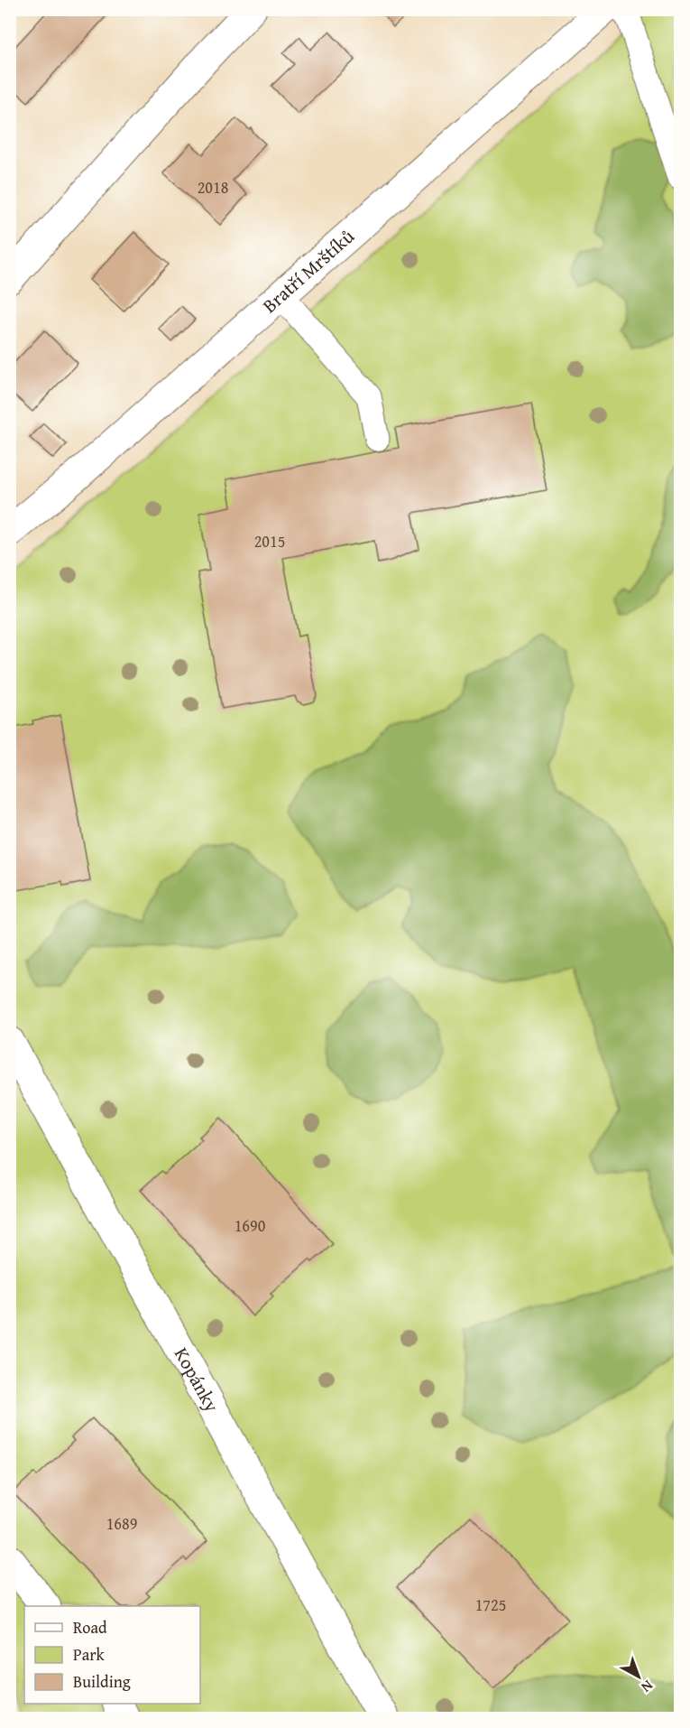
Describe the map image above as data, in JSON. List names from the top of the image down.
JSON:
{
  "streets": {
    "street": ["Bratří Mrštíků", "Kopánky"]
  },
  "house_numbers": [
    "2018",
    "2015",
    "1690",
    "1689",
    "1725"
  ],
  "legend": ["Road", "Park", "Building"],
  "north": "bottom right"
}
